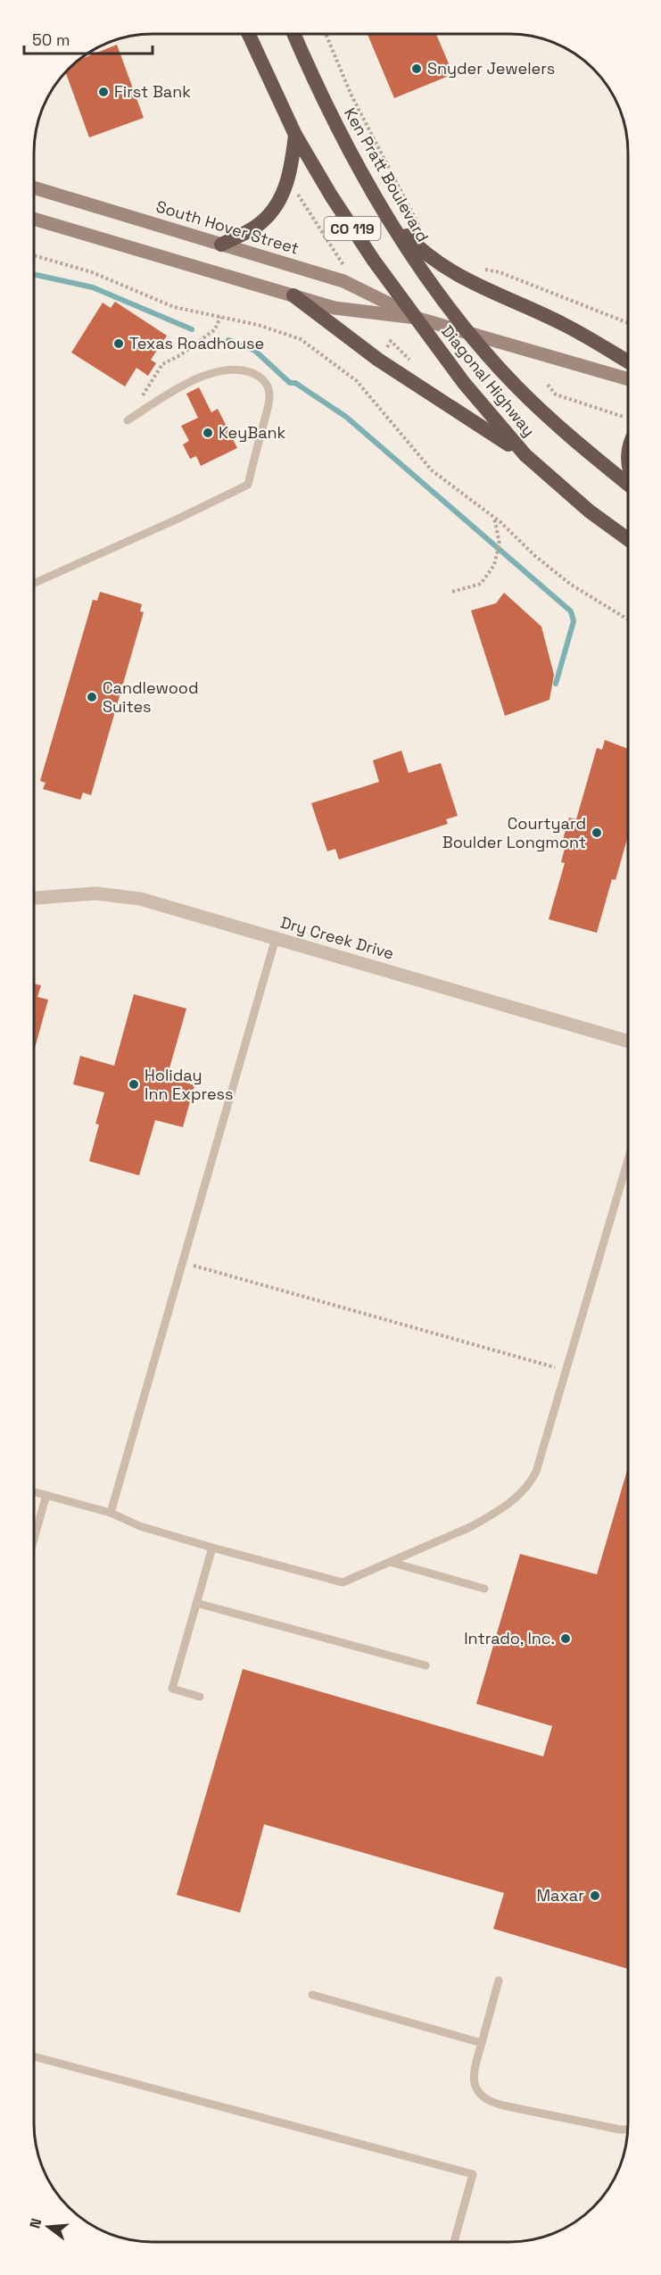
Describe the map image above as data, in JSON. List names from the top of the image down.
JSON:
{
  "streets": {
    "highway": ["Ken Pratt Boulevard", "CO 119", "Diagonal Highway"],
    "main road": ["South Hover Street"],
    "street": ["Dry Creek Drive"]
  },
  "crossings": [
    ["Ken Pratt Boulevard", "South Hover Street"],
    ["Ken Pratt Boulevard", "Diagonal Highway"],
    ["South Hover Street", "CO 119"],
    ["South Hover Street", "Diagonal Highway"],
    ["CO 119", "Diagonal Highway"]
  ],
  "places": [
    "Snyder Jewelers",
    "First Bank",
    "Texas Roadhouse",
    "KeyBank",
    "Candlewood Suites",
    "Courtyard Boulder Longmont",
    "Holiday Inn Express",
    "Intrado, Inc.",
    "Maxar"
  ],
  "scale_bar": "50 m",
  "north": "left"
}
